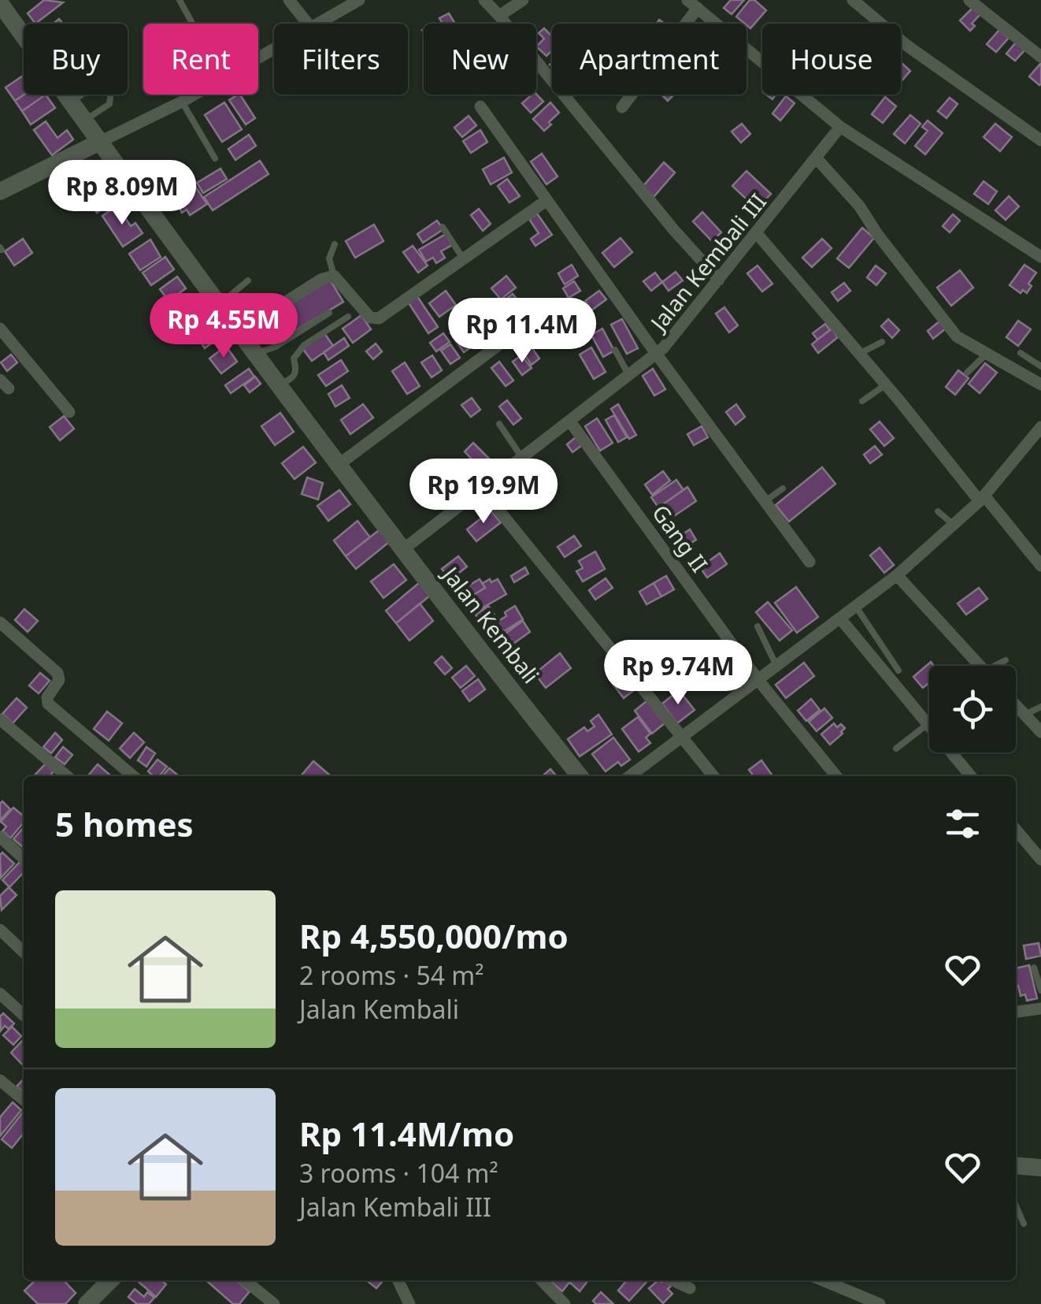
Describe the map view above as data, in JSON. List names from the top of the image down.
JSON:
{
  "streets": {
    "street": ["Jalan Kembali III", "Gang II", "Jalan Kembali"]
  },
  "crossings": [
    ["Jalan Kembali III", "Gang II"],
    ["Jalan Kembali III", "Jalan Kembali"]
  ],
  "page": {
    "chip": [
      "Buy",
      "Rent",
      "Filters",
      "New",
      "Apartment",
      "House"
    ],
    "price": [
      "Rp 8.09M",
      "Rp 4.55M",
      "Rp 11.4M",
      "Rp 19.9M",
      "Rp 9.74M"
    ],
    "heading": "5 homes",
    "list": [
      {
        "name": "Rp 4,550,000/mo",
        "note": "2 rooms · 54 m² · Jalan Kembali"
      },
      {
        "name": "Rp 11.4M/mo",
        "note": "3 rooms · 104 m² · Jalan Kembali III"
      }
    ]
  }
}
